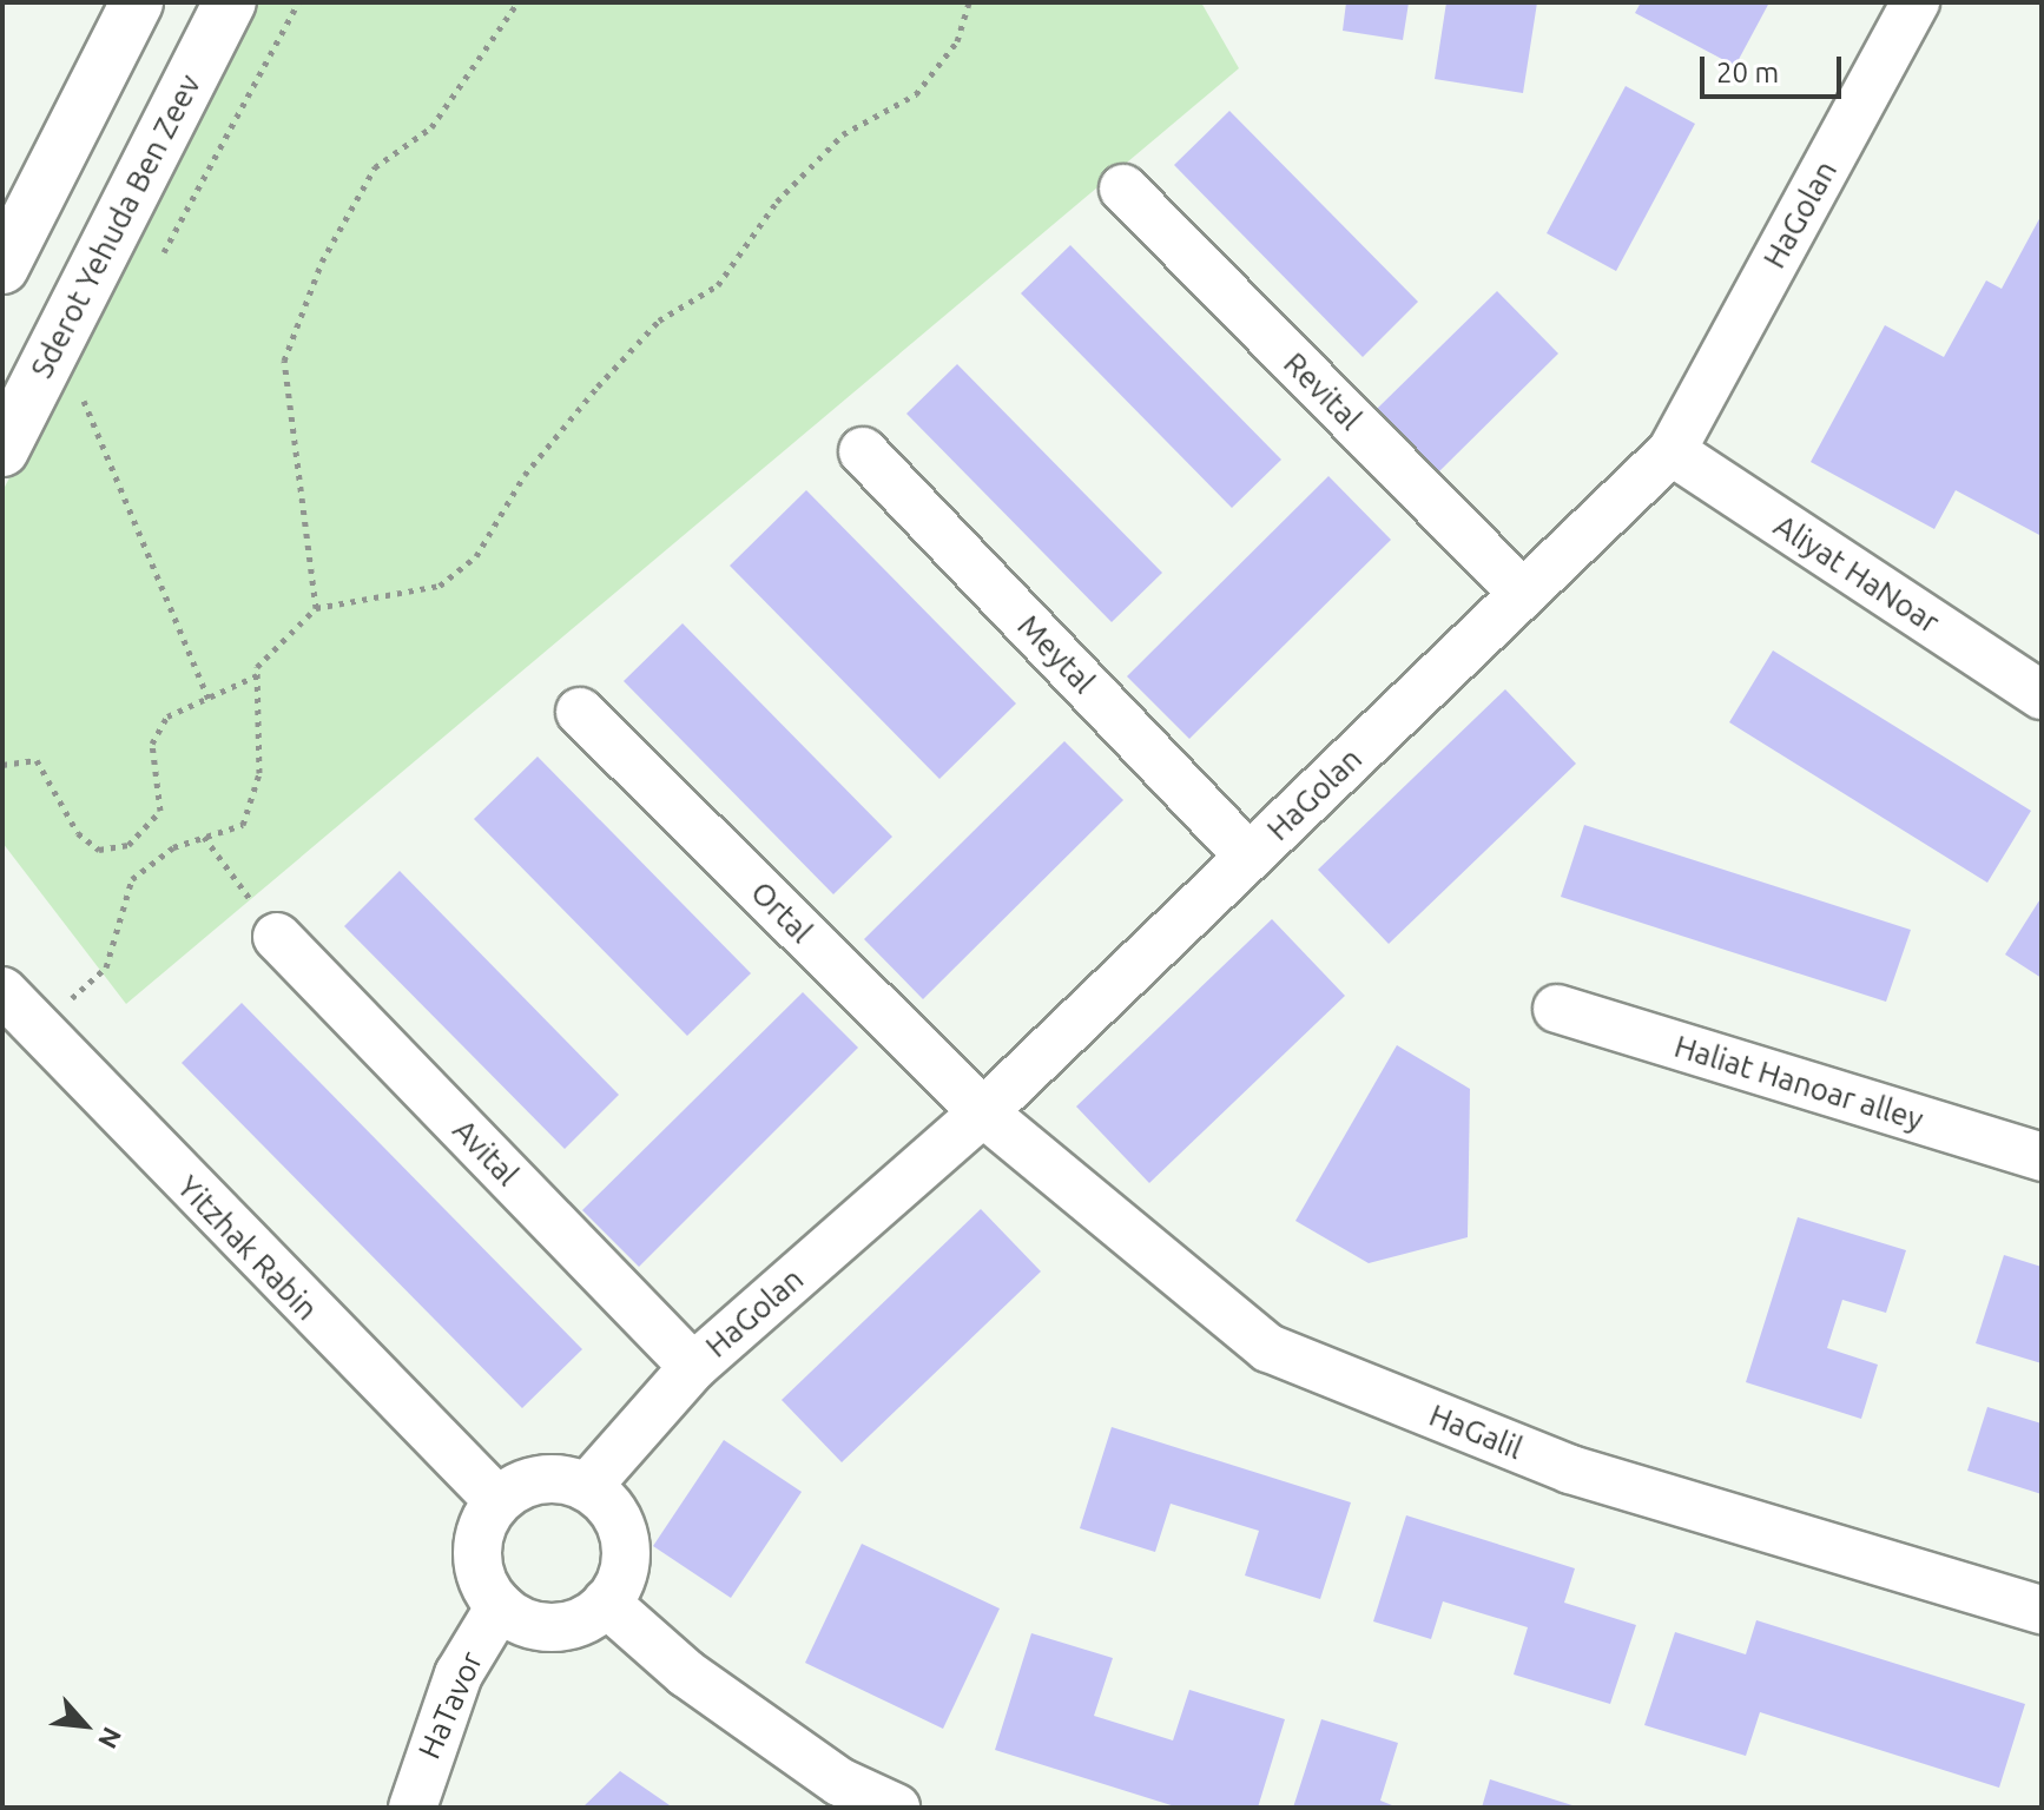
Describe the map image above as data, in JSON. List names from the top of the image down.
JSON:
{
  "streets": {
    "main road": ["Sderot Yehuda Ben Zeev"],
    "street": [
      "HaGolan",
      "Revital",
      "Aliyat HaNoar",
      "Meytal",
      "Ortal",
      "Haliat Hanoar alley",
      "Avital",
      "Yitzhak Rabin",
      "HaGalil",
      "HaTavor"
    ]
  },
  "crossings": [
    ["HaGolan", "Revital"],
    ["HaGolan", "Aliyat HaNoar"],
    ["HaGolan", "Meytal"],
    ["HaGolan", "Ortal"],
    ["HaGolan", "Avital"],
    ["HaGolan", "Yitzhak Rabin"],
    ["HaGolan", "HaGalil"],
    ["HaGolan", "HaTavor"],
    ["Ortal", "HaGalil"],
    ["Yitzhak Rabin", "HaTavor"]
  ],
  "scale_bar": "20 m",
  "north": "bottom right"
}
